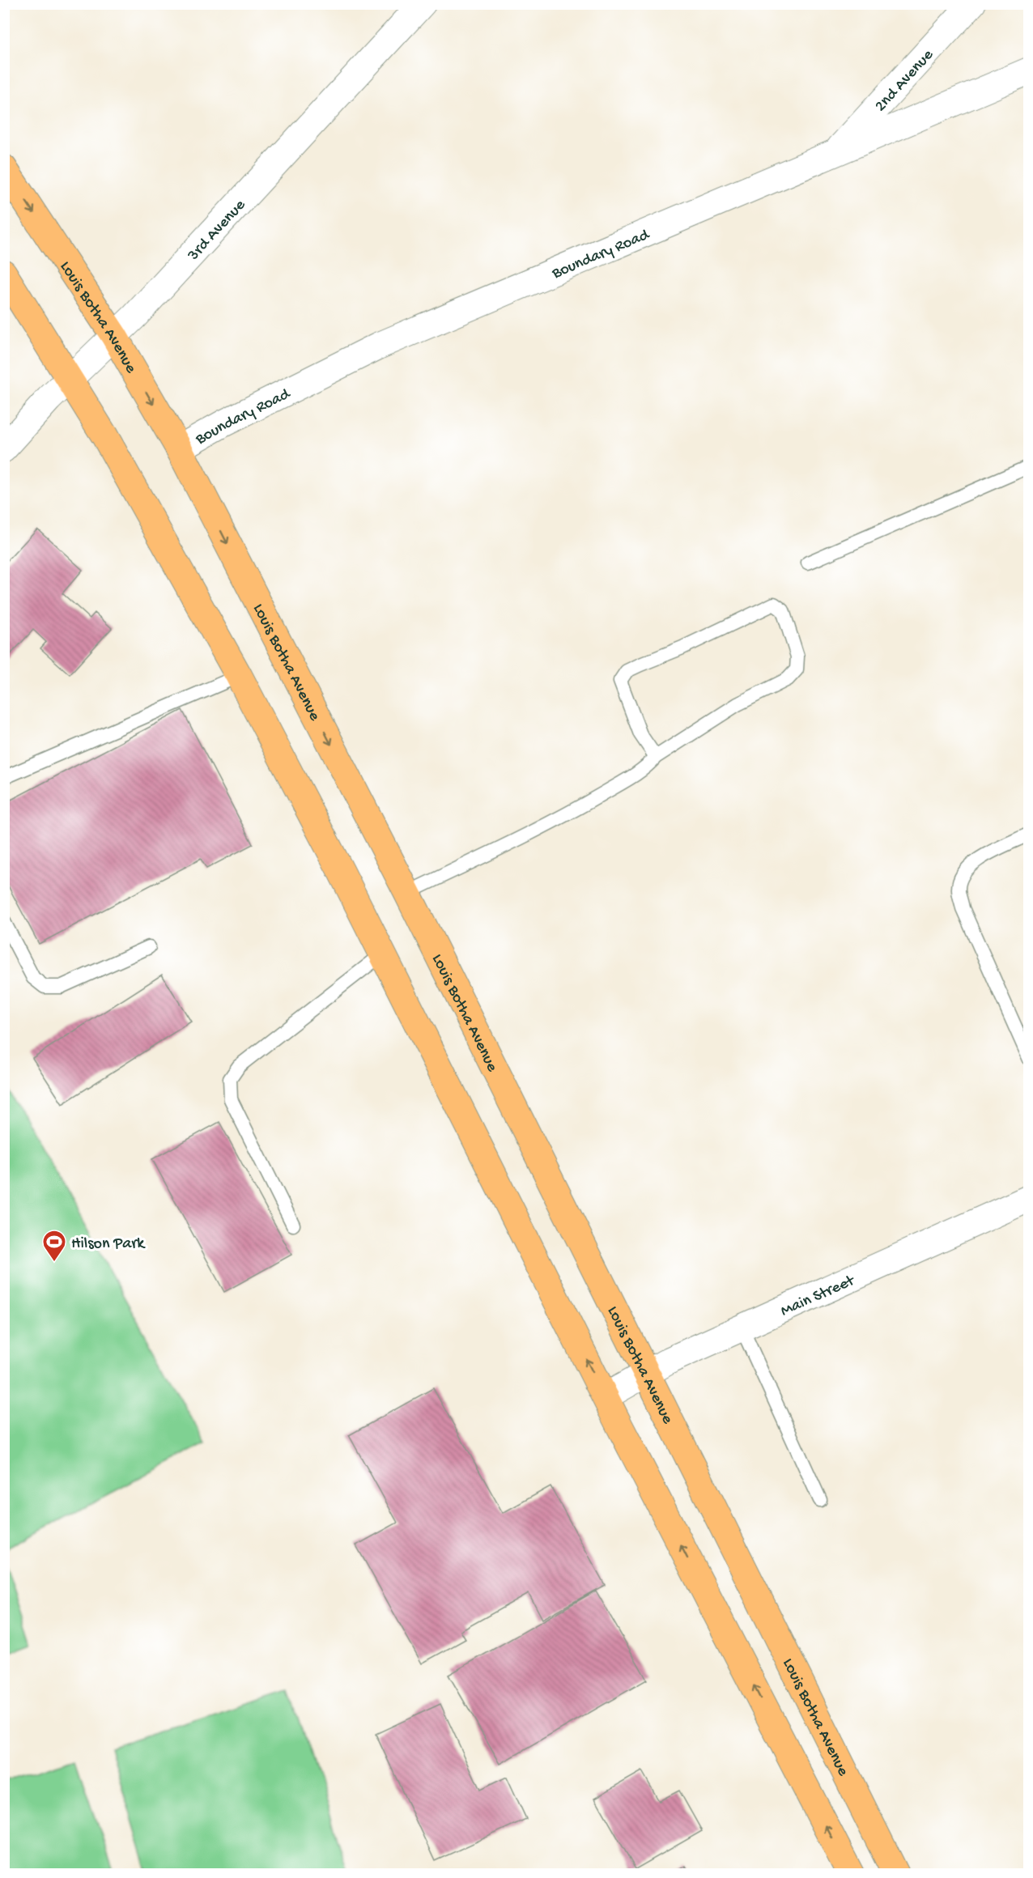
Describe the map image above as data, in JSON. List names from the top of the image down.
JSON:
{
  "streets": {
    "main road": ["Louis Botha Avenue"],
    "street": [
      "2nd Avenue",
      "3rd Avenue",
      "Boundary Road",
      "Main Street"
    ]
  },
  "crossings": [
    ["2nd Avenue", "Boundary Road"],
    ["3rd Avenue", "Louis Botha Avenue"],
    ["Boundary Road", "Louis Botha Avenue"],
    ["Louis Botha Avenue", "Main Street"]
  ],
  "places": {
    "sports": ["Hilson Park"]
  }
}
